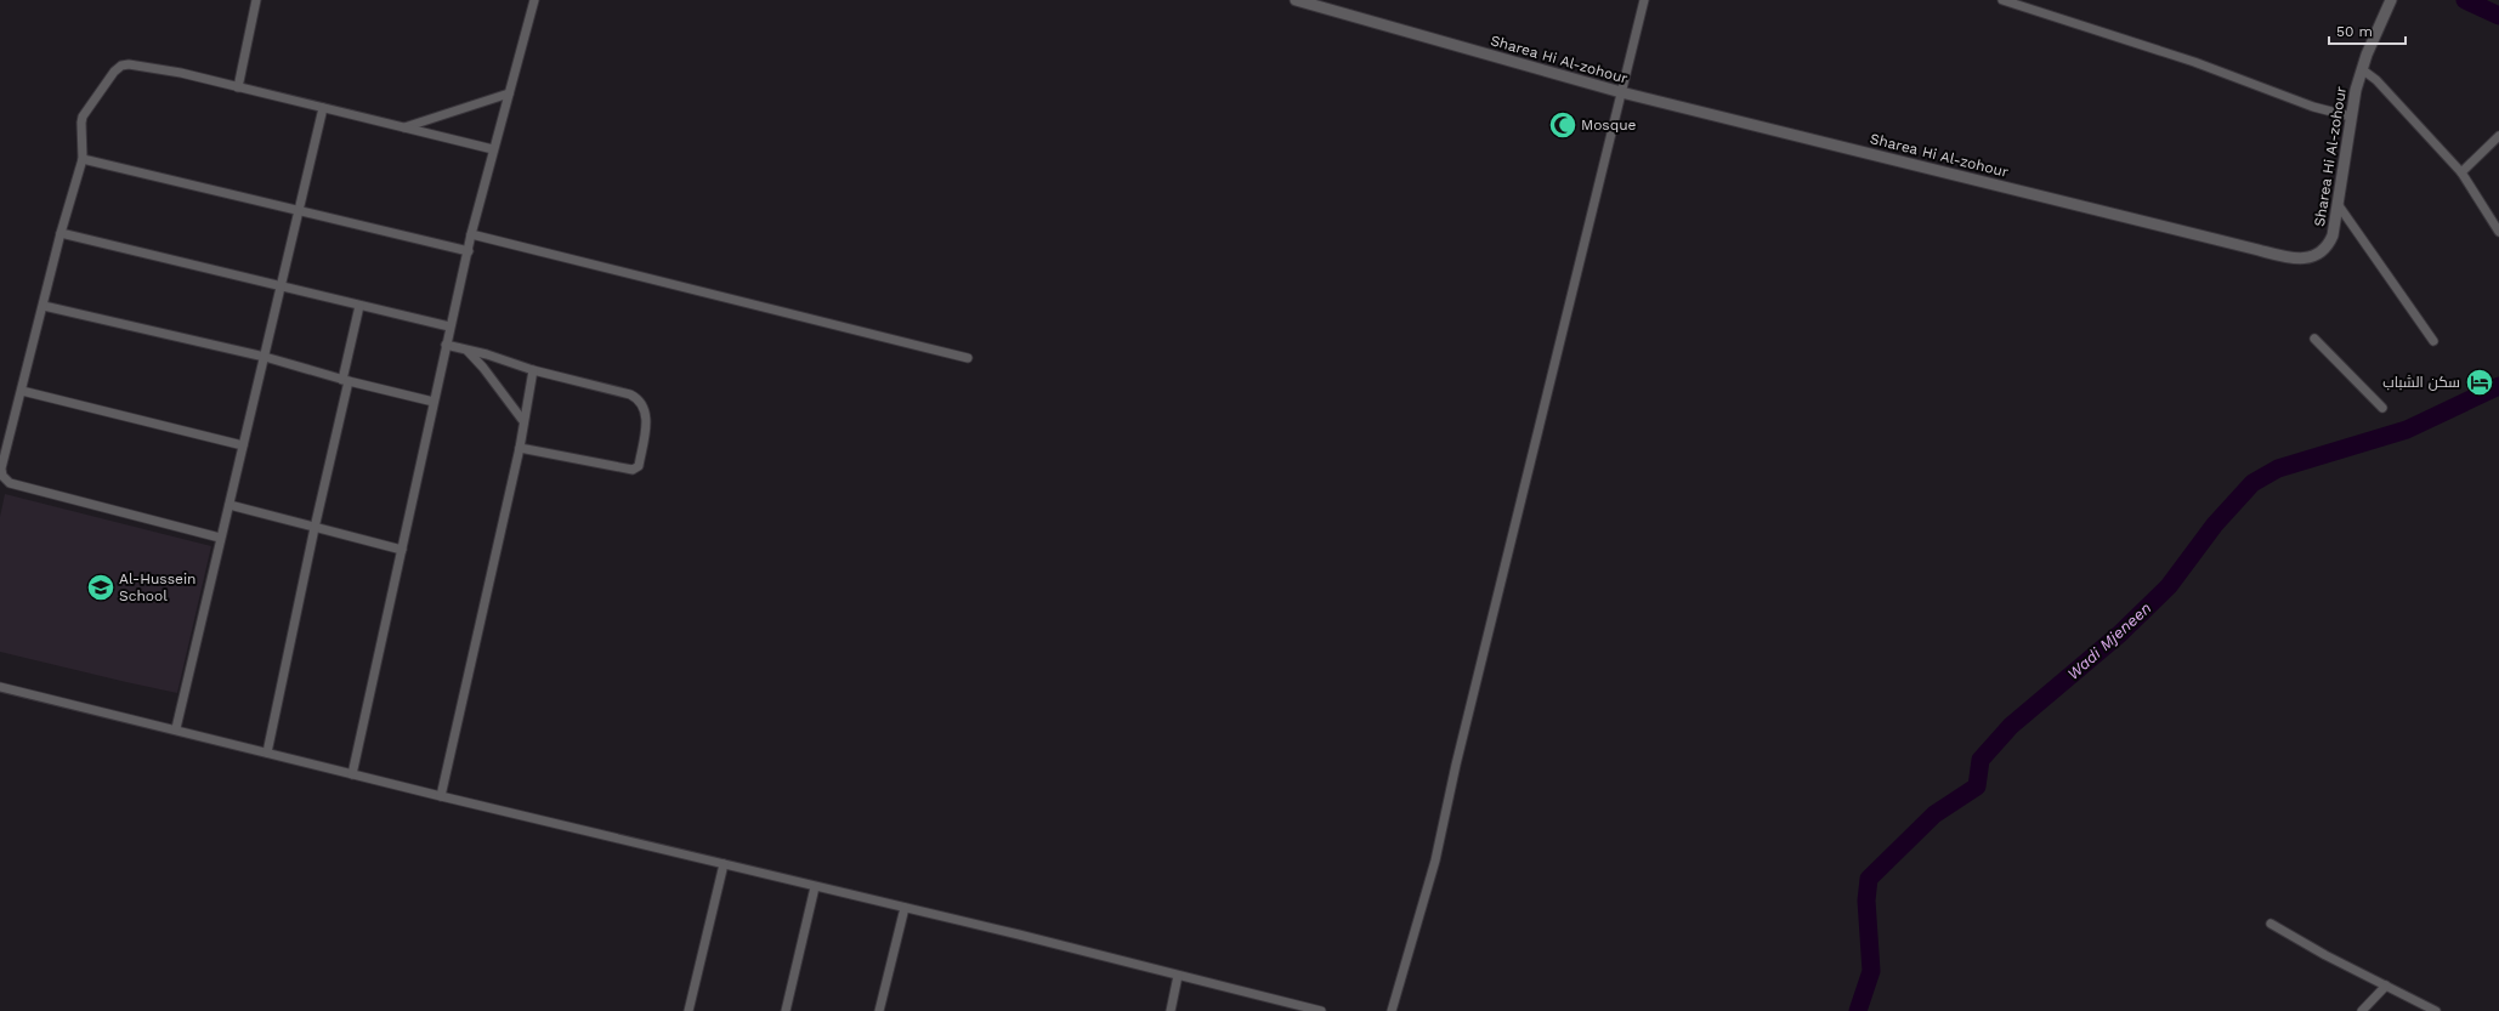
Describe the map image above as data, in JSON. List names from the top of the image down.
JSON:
{
  "streets": {
    "street": ["Sharea Hi Al-zohour"]
  },
  "water": ["Wadi Mjeneen"],
  "places": {
    "mosque": ["Mosque"],
    "hotel": ["سكن الشباب"],
    "school or university": ["Al-Hussein School"]
  },
  "scale_bar": "50 m"
}
